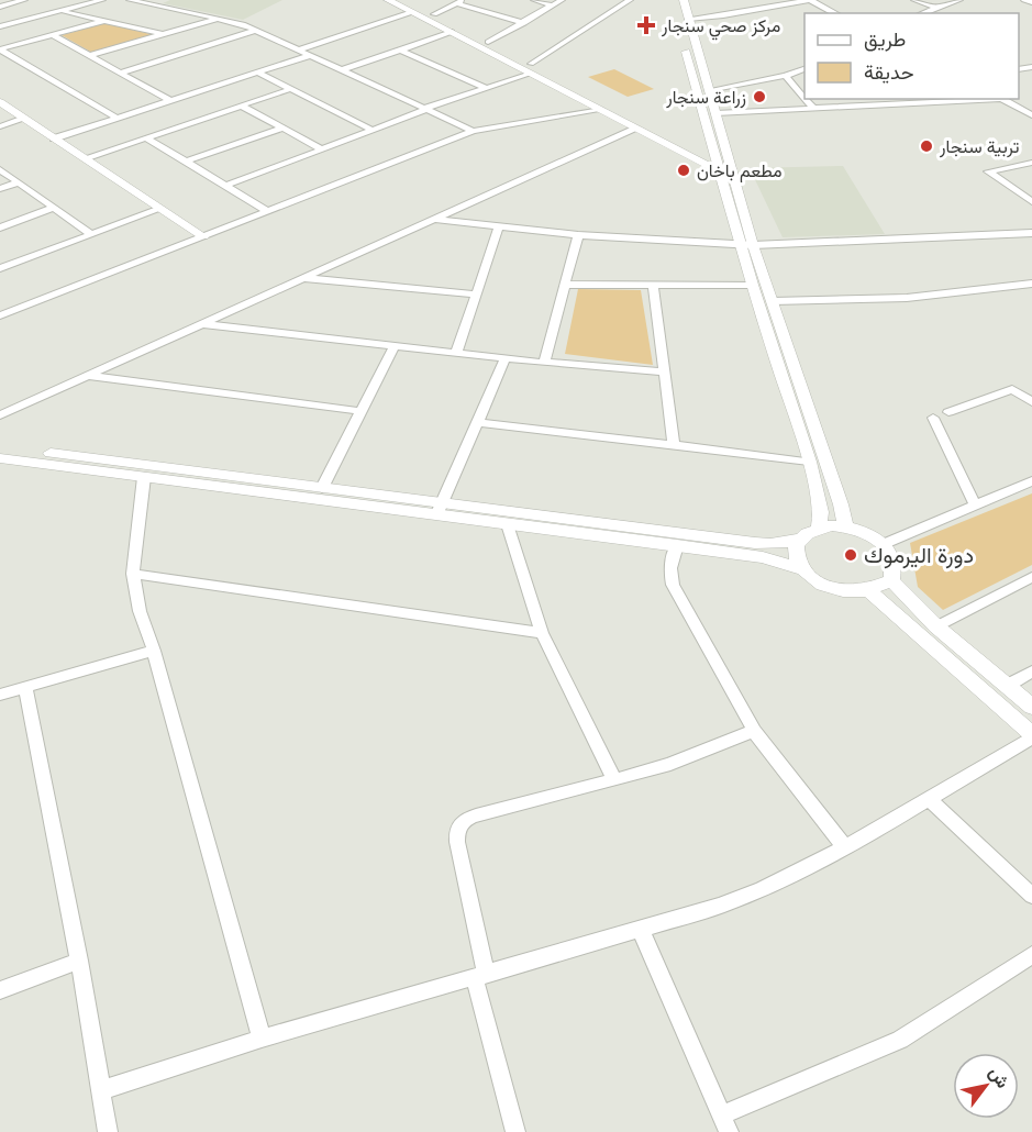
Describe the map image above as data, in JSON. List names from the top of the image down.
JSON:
{
  "places": {
    "health": ["مركز صحي سنجار"],
    "other": [
      "زراعة سنجار",
      "تربية سنجار",
      "مطعم باخان",
      "دورة اليرموك"
    ]
  },
  "legend": ["طريق", "حديقة"],
  "north": "top right"
}
